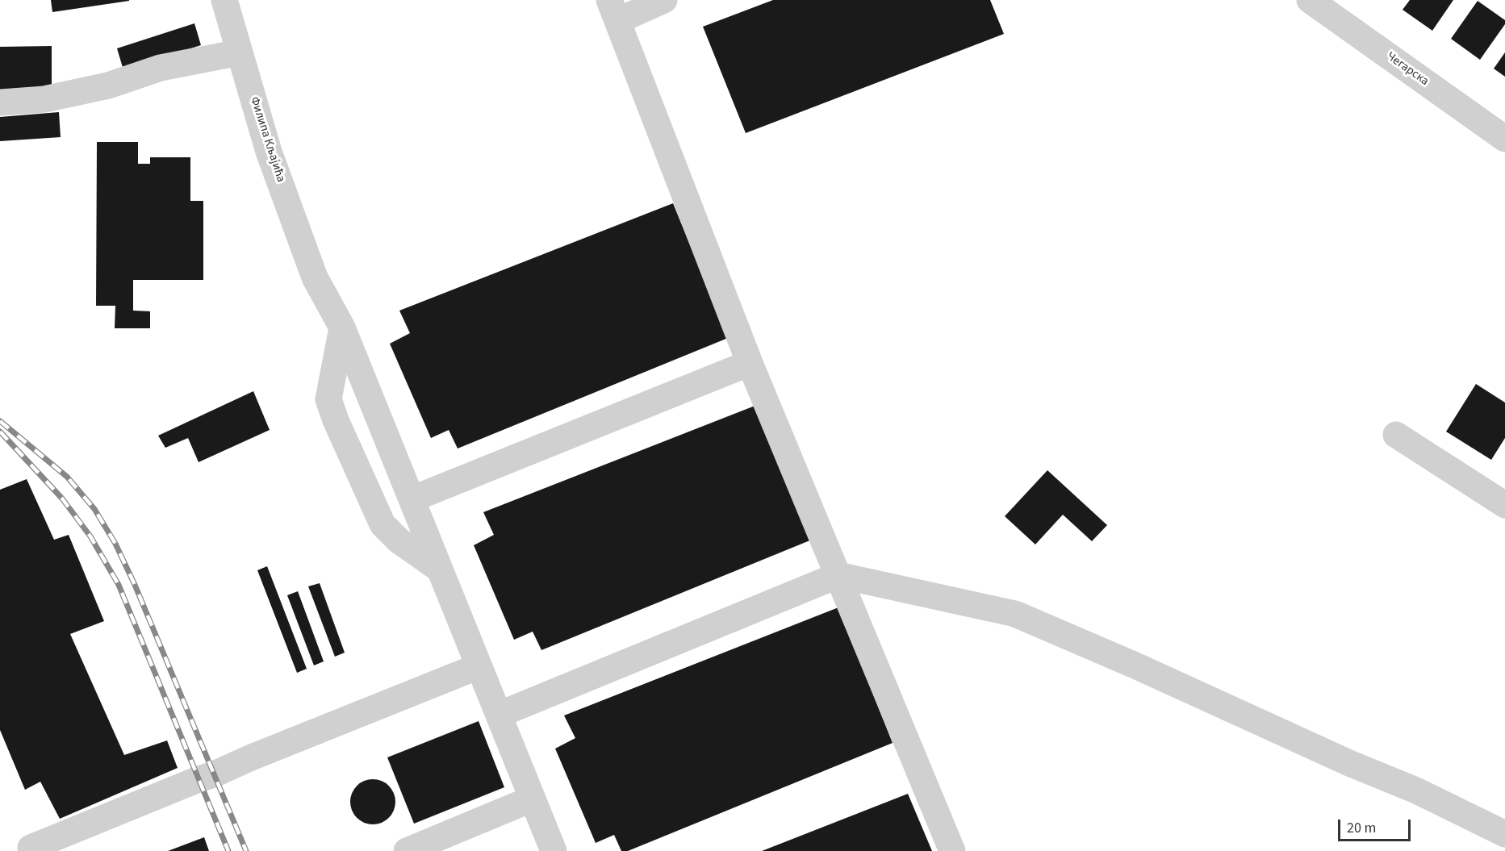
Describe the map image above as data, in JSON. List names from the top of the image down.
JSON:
{
  "streets": {
    "street": ["Чегарска", "Филипа Кљајића"]
  },
  "scale_bar": "20 m"
}
